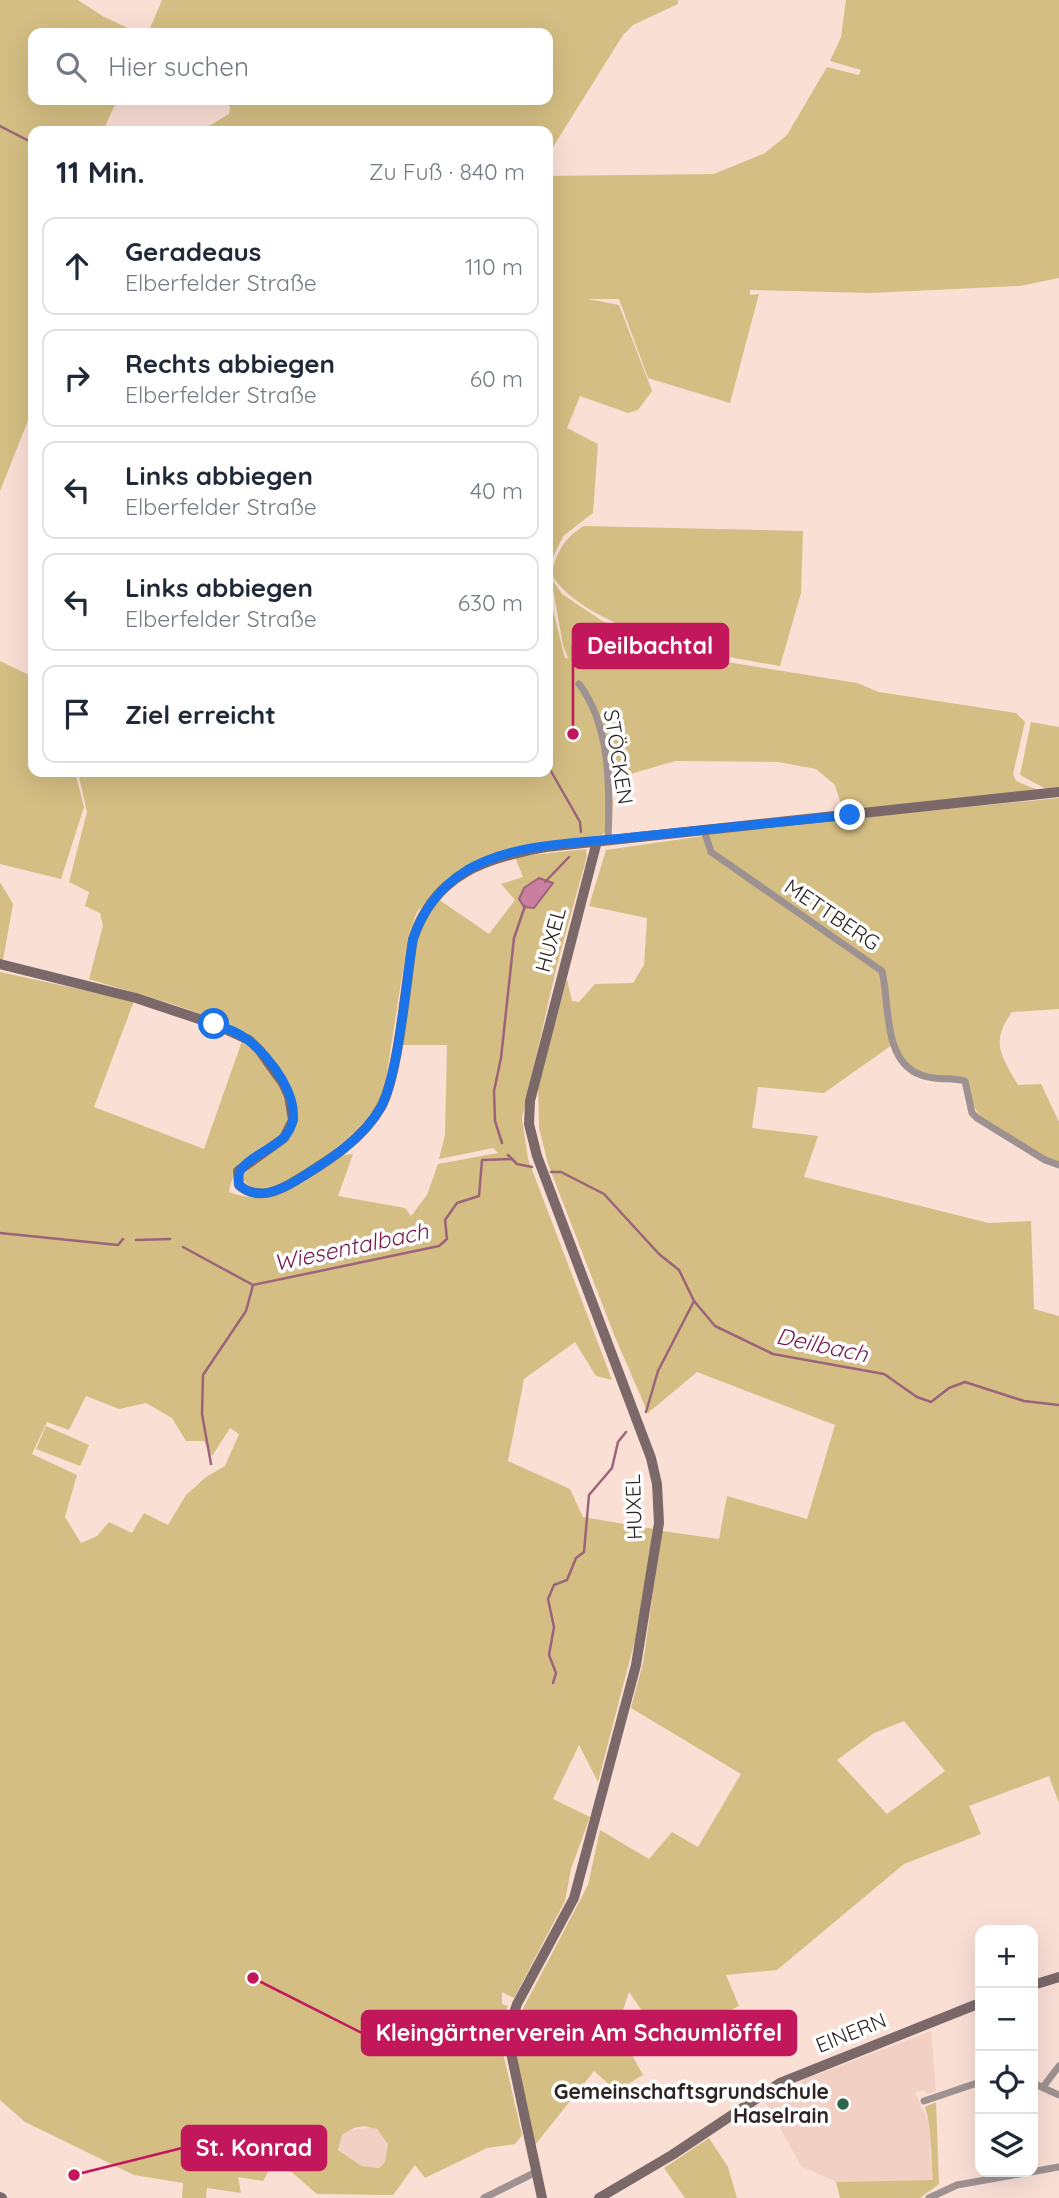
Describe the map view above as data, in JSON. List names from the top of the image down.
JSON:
{
  "streets": {
    "main road": ["HUXEL", "EINERN"],
    "street": ["STÖCKEN", "METTBERG"]
  },
  "crossings": [
    ["STÖCKEN", "HUXEL"]
  ],
  "water": ["Wiesentalbach", "Deilbach"],
  "places": [
    "Deilbachtal",
    "Kleingärtnerverein Am Schaumlöffel",
    "Gemeinschaftsgrundschule Haselrain",
    "St. Konrad"
  ],
  "page": {
    "search": "Hier suchen",
    "heading": ["11 Min.", "Zu Fuß · 840 m"],
    "list": [
      ["Geradeaus", "Elberfelder Straße", "110 m"],
      ["Rechts abbiegen", "Elberfelder Straße", "60 m"],
      ["Links abbiegen", "Elberfelder Straße", "40 m"],
      ["Links abbiegen", "Elberfelder Straße", "630 m"],
      "Ziel erreicht"
    ],
    "map_buttons": ["+", "−"]
  }
}
